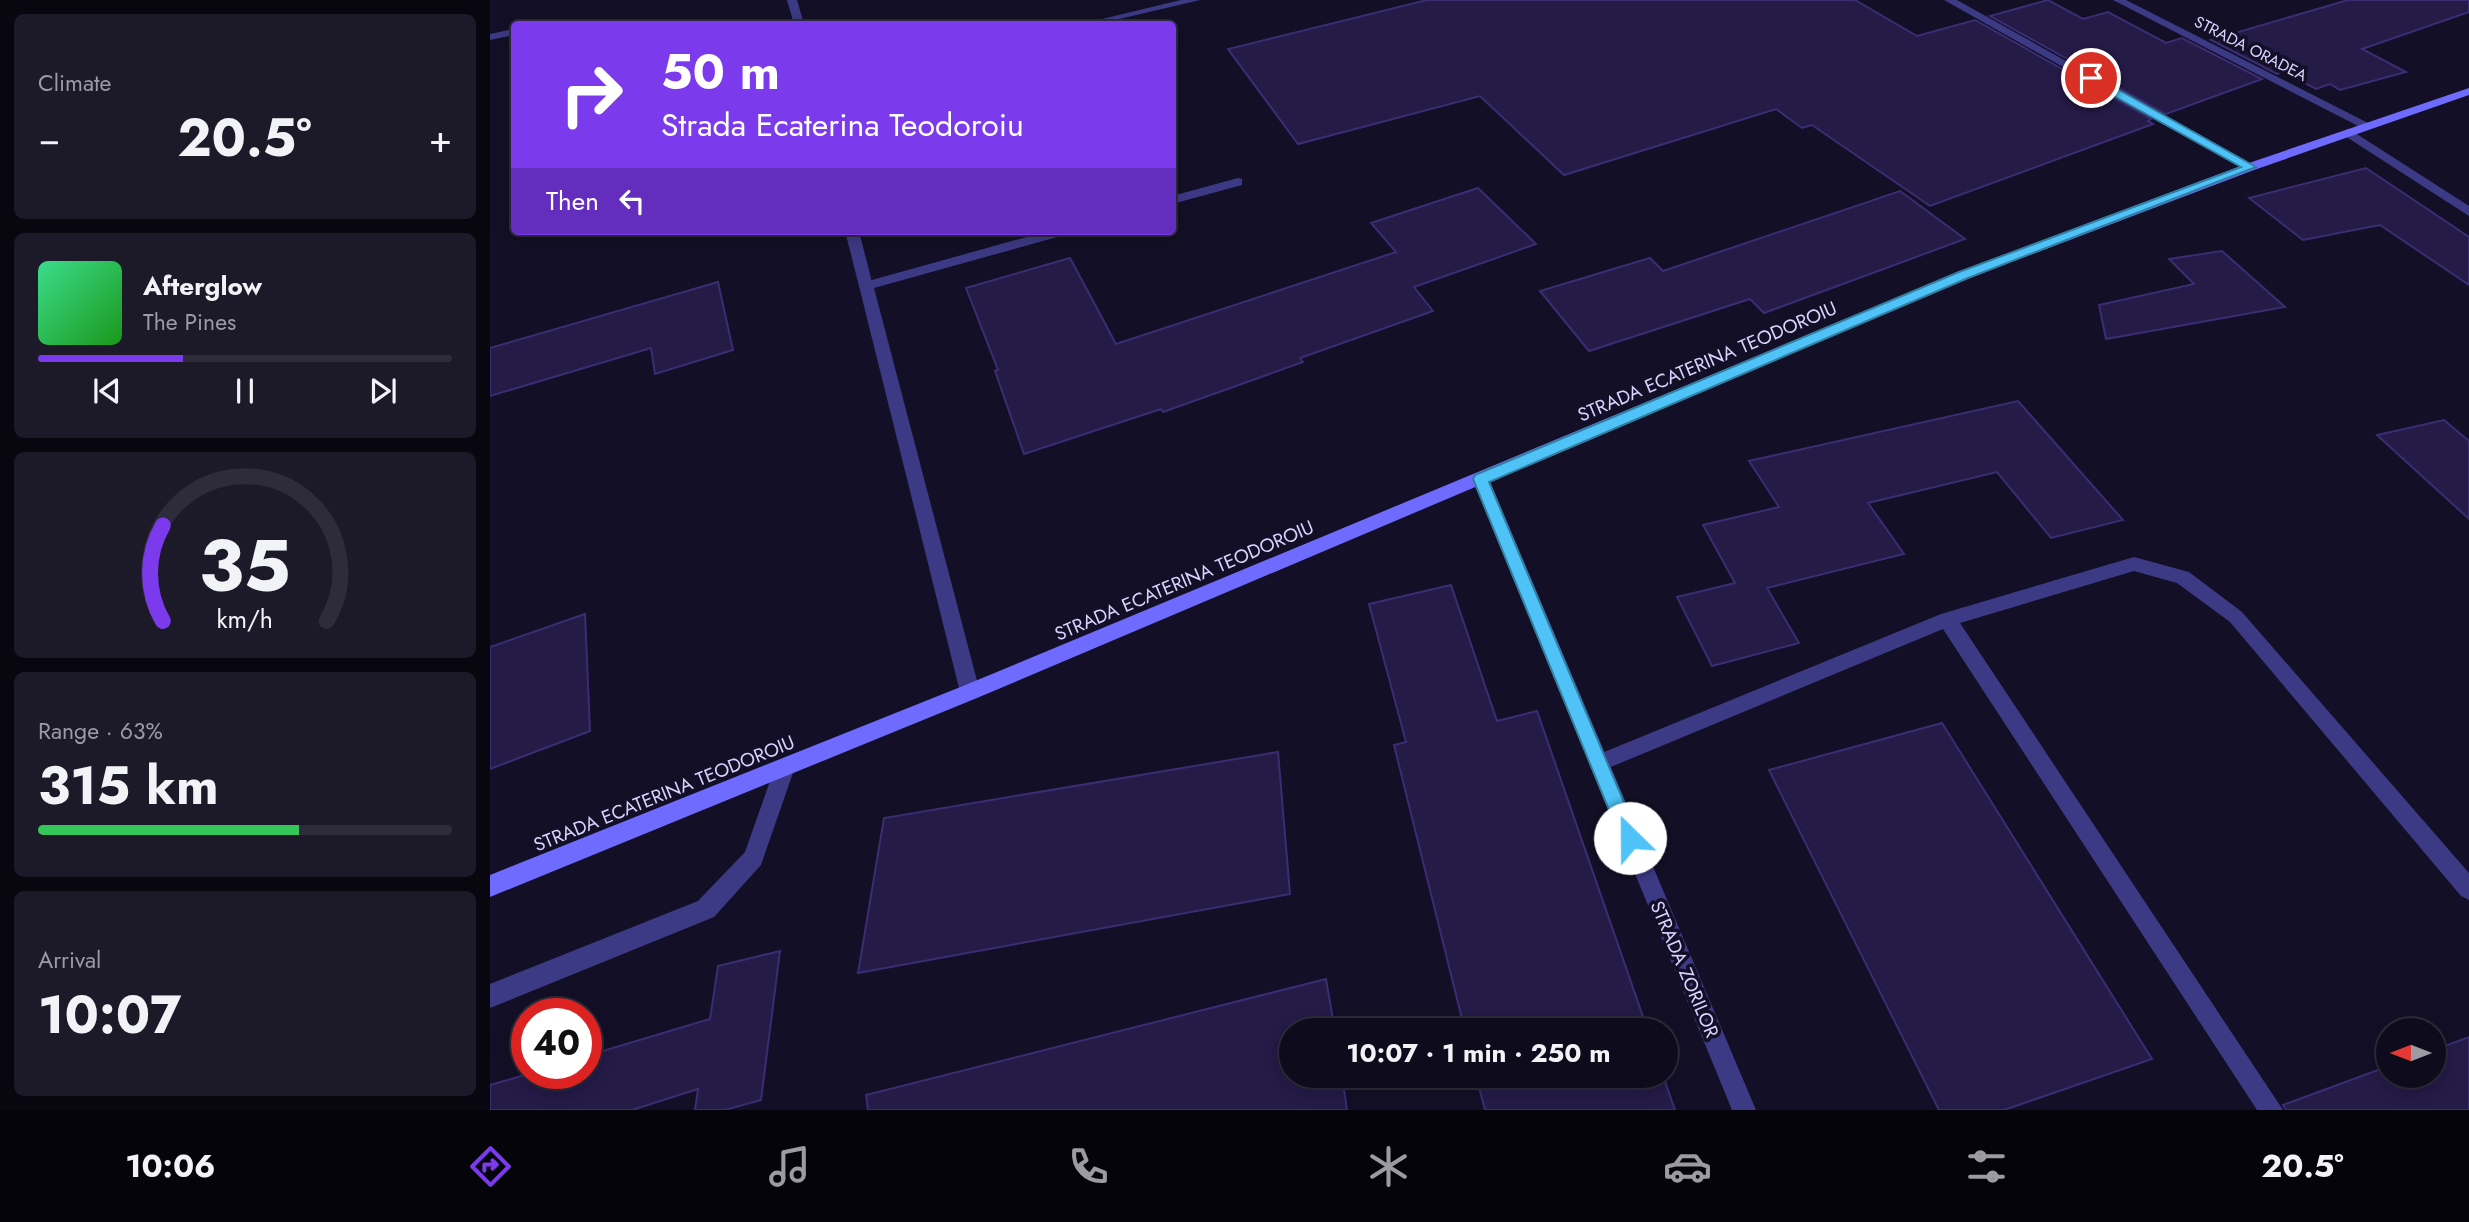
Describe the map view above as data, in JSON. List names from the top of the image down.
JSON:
{
  "streets": {
    "main road": ["STRADA ECATERINA TEODOROIU"],
    "street": ["STRADA ORADEA", "STRADA ZORILOR"]
  },
  "crossings": [
    ["STRADA ORADEA", "STRADA ECATERINA TEODOROIU"],
    ["STRADA ECATERINA TEODOROIU", "STRADA ZORILOR"]
  ],
  "north": "left",
  "page": {
    "tile": [
      "Climate",
      ["Range · 63%", "315 km"],
      ["Arrival", "10:07"]
    ],
    "turn": ["50 m", "Strada Ecaterina Teodoroiu"],
    "heat": ["−", "20.5°", "+"],
    "then": "Then",
    "song": ["Afterglow", "The Pines"],
    "limit": "40",
    "trip": "10:07 · 1 min · 250 m",
    "tabs": ["10:06", "20.5°"],
    "gauge": ["35", "km/h"]
  }
}
